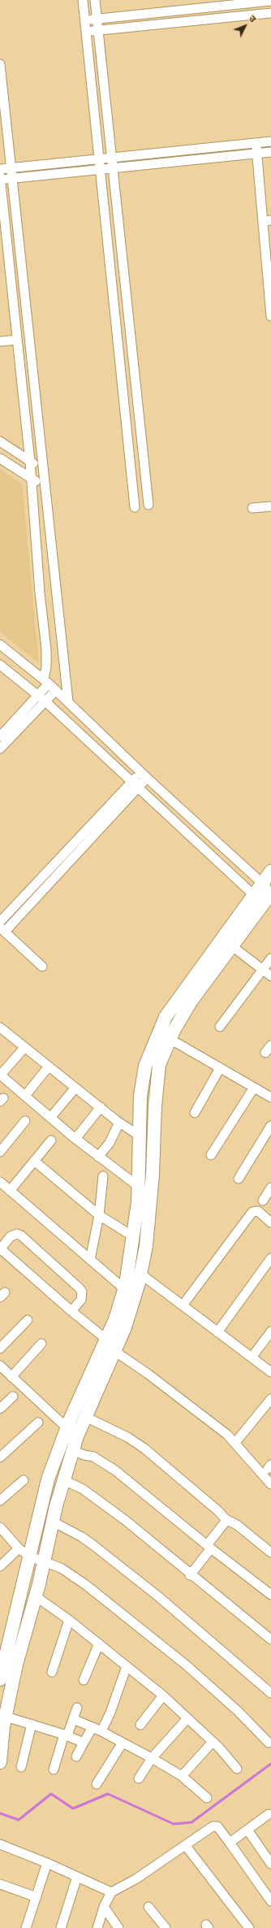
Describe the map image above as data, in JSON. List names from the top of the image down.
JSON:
{
  "north": "top right"
}
